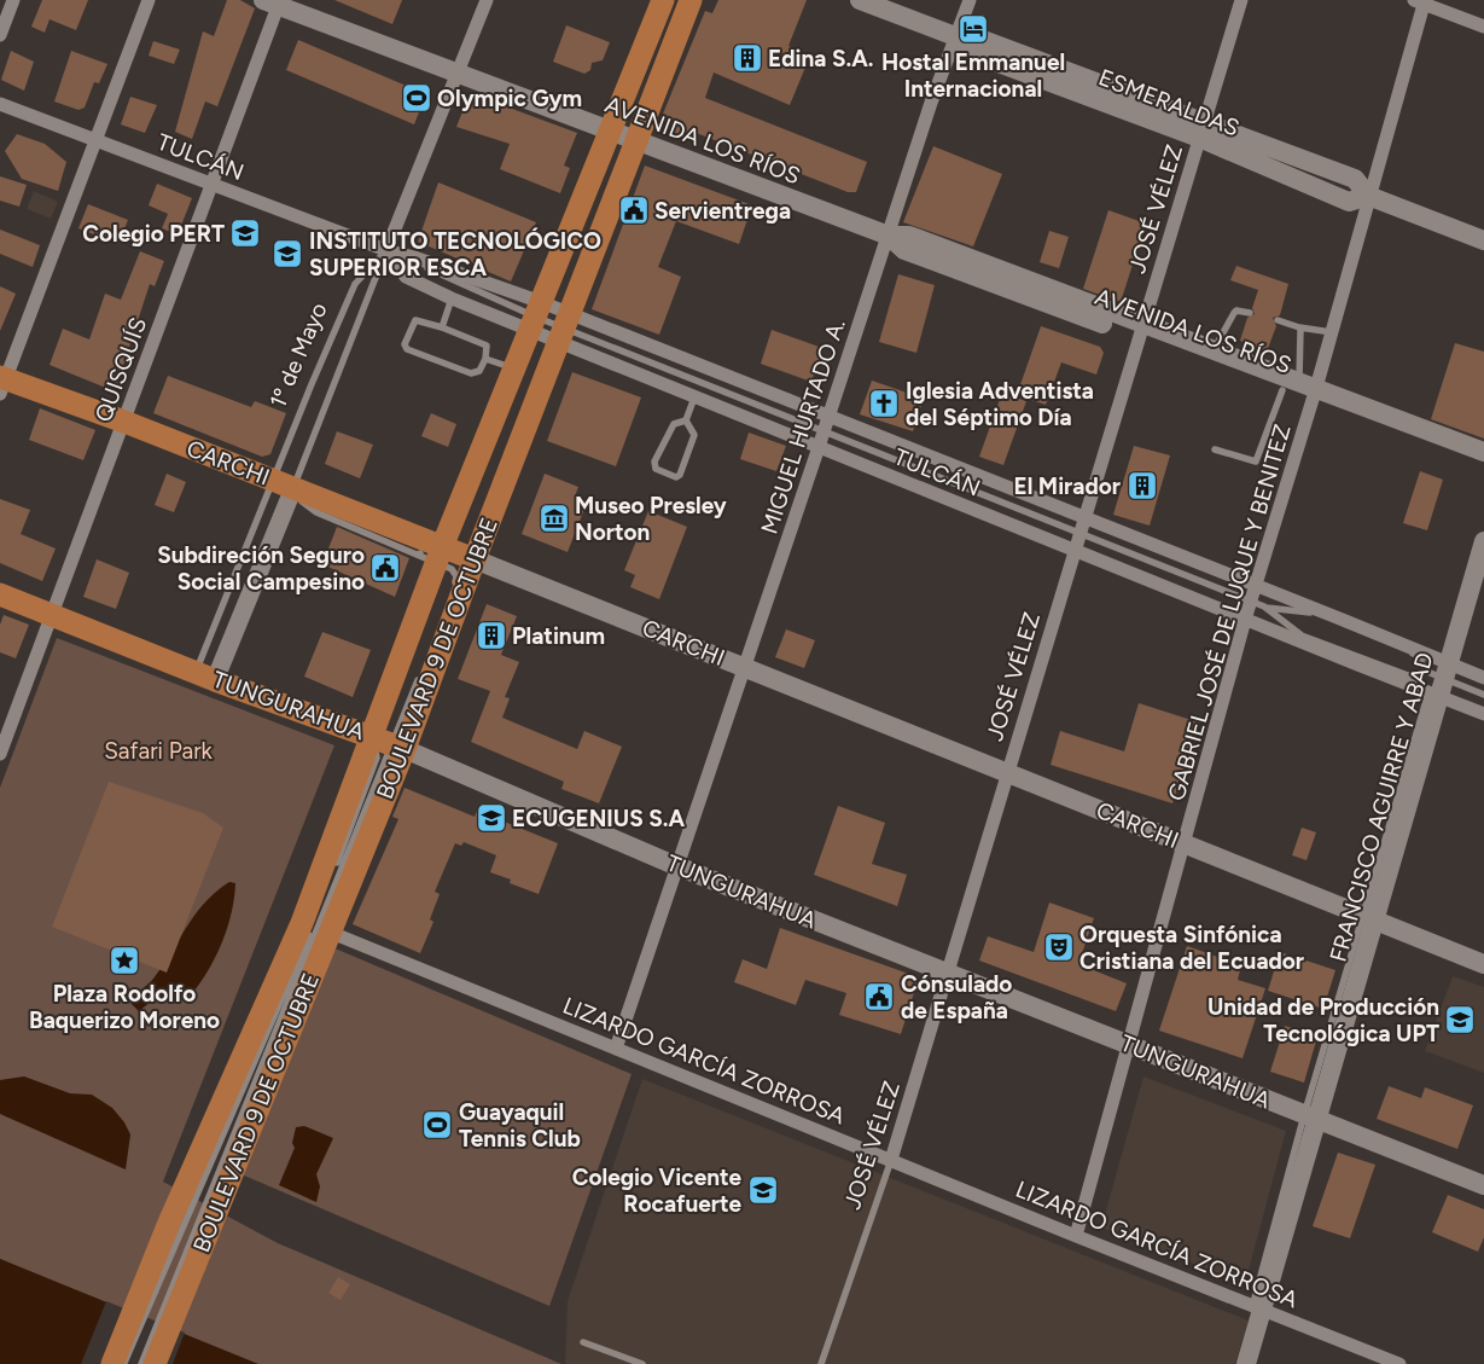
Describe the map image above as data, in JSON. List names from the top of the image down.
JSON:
{
  "streets": {
    "main road": [
      "ESMERALDAS",
      "AVENIDA LOS RÍOS",
      "CARCHI",
      "BOULEVARD 9 DE OCTUBRE",
      "TUNGURAHUA",
      "FRANCISCO AGUIRRE Y ABAD"
    ],
    "street": [
      "TULCÁN",
      "JOSÉ VÉLEZ",
      "1º de Mayo",
      "QUISQUÍS",
      "MIGUEL HURTADO A.",
      "GABRIEL JOSÉ DE LUQUE Y BENITEZ",
      "LIZARDO GARCÍA ZORROSA"
    ]
  },
  "crossings": [
    ["ESMERALDAS", "JOSÉ VÉLEZ"],
    ["ESMERALDAS", "MIGUEL HURTADO A."],
    ["ESMERALDAS", "GABRIEL JOSÉ DE LUQUE Y BENITEZ"],
    ["AVENIDA LOS RÍOS", "JOSÉ VÉLEZ"],
    ["AVENIDA LOS RÍOS", "1º de Mayo"],
    ["AVENIDA LOS RÍOS", "QUISQUÍS"],
    ["AVENIDA LOS RÍOS", "MIGUEL HURTADO A."],
    ["AVENIDA LOS RÍOS", "GABRIEL JOSÉ DE LUQUE Y BENITEZ"],
    ["AVENIDA LOS RÍOS", "BOULEVARD 9 DE OCTUBRE"],
    ["TULCÁN", "JOSÉ VÉLEZ"],
    ["TULCÁN", "1º de Mayo"],
    ["TULCÁN", "QUISQUÍS"],
    ["TULCÁN", "MIGUEL HURTADO A."],
    ["TULCÁN", "GABRIEL JOSÉ DE LUQUE Y BENITEZ"],
    ["TULCÁN", "BOULEVARD 9 DE OCTUBRE"],
    ["TULCÁN", "FRANCISCO AGUIRRE Y ABAD"],
    ["JOSÉ VÉLEZ", "CARCHI"],
    ["JOSÉ VÉLEZ", "TUNGURAHUA"],
    ["JOSÉ VÉLEZ", "LIZARDO GARCÍA ZORROSA"],
    ["1º de Mayo", "CARCHI"],
    ["1º de Mayo", "TUNGURAHUA"],
    ["QUISQUÍS", "CARCHI"],
    ["QUISQUÍS", "TUNGURAHUA"],
    ["MIGUEL HURTADO A.", "CARCHI"],
    ["MIGUEL HURTADO A.", "TUNGURAHUA"],
    ["MIGUEL HURTADO A.", "LIZARDO GARCÍA ZORROSA"],
    ["CARCHI", "GABRIEL JOSÉ DE LUQUE Y BENITEZ"],
    ["CARCHI", "BOULEVARD 9 DE OCTUBRE"],
    ["CARCHI", "FRANCISCO AGUIRRE Y ABAD"],
    ["GABRIEL JOSÉ DE LUQUE Y BENITEZ", "TUNGURAHUA"],
    ["GABRIEL JOSÉ DE LUQUE Y BENITEZ", "LIZARDO GARCÍA ZORROSA"],
    ["BOULEVARD 9 DE OCTUBRE", "TUNGURAHUA"],
    ["BOULEVARD 9 DE OCTUBRE", "LIZARDO GARCÍA ZORROSA"],
    ["TUNGURAHUA", "FRANCISCO AGUIRRE Y ABAD"],
    ["FRANCISCO AGUIRRE Y ABAD", "LIZARDO GARCÍA ZORROSA"]
  ],
  "parks": ["Safari Park"],
  "places": {
    "hotel": ["Hostal Emmanuel Internacional"],
    "building": ["Edina S.A.", "El Mirador", "Platinum"],
    "sports": ["Olympic Gym", "Guayaquil Tennis Club"],
    "public building": ["Servientrega", "Subdireción Seguro Social Campesino", "Cónsulado de España"],
    "school or university": [
      "Colegio PERT",
      "INSTITUTO TECNOLÓGICO SUPERIOR ESCA",
      "ECUGENIUS S.A",
      "Unidad de Producción Tecnológica UPT",
      "Colegio Vicente Rocafuerte"
    ],
    "church": ["Iglesia Adventista del Séptimo Día"],
    "museum": ["Museo Presley Norton"],
    "theatre": ["Orquesta Sinfónica Cristiana del Ecuador"],
    "place": ["Plaza Rodolfo Baquerizo Moreno"]
  }
}
